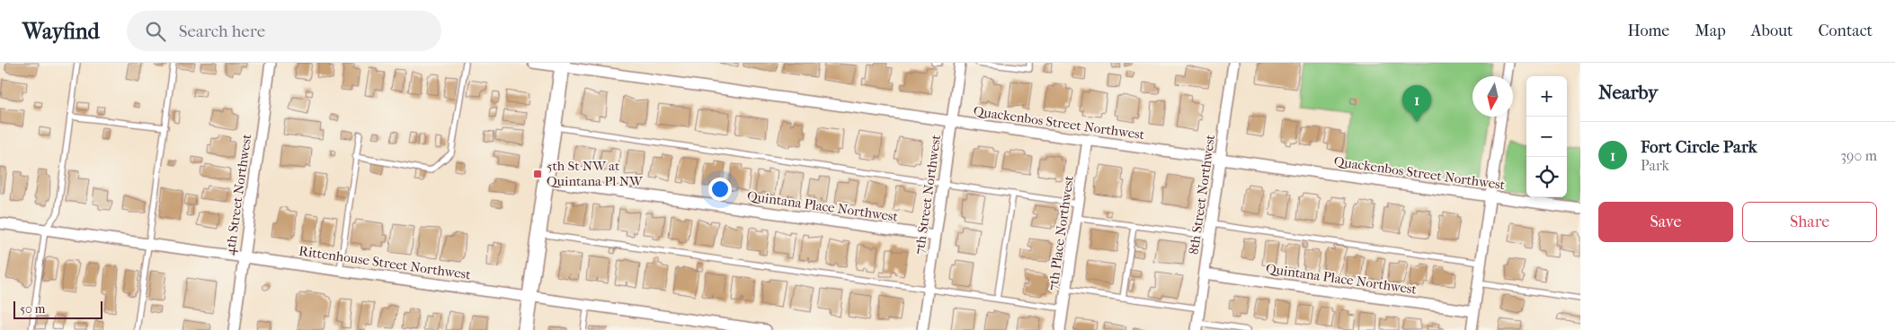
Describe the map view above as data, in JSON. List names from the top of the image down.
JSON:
{
  "streets": {
    "street": [
      "Quackenbos Street Northwest",
      "4th Street Northwest",
      "7th Street Northwest",
      "8th Street Northwest",
      "Quintana Place Northwest",
      "7th Place Northwest",
      "Rittenhouse Street Northwest"
    ]
  },
  "crossings": [
    ["Quackenbos Street Northwest", "7th Street Northwest"],
    ["Quackenbos Street Northwest", "8th Street Northwest"],
    ["Quackenbos Street Northwest", "7th Place Northwest"],
    ["4th Street Northwest", "Rittenhouse Street Northwest"],
    ["7th Street Northwest", "Quintana Place Northwest"],
    ["8th Street Northwest", "Quintana Place Northwest"]
  ],
  "places": {
    "transit": ["5th St NW at Quintana Pl NW"]
  },
  "scale_bar": "50 m",
  "north": "bottom",
  "page": {
    "header": "Wayfind",
    "search": "Search here",
    "nav": [
      "Home",
      "Map",
      "About",
      "Contact"
    ],
    "heading": "Nearby",
    "map_buttons": ["+", "−"],
    "pins": "1",
    "list": [
      {
        "mark": "1",
        "name": "Fort Circle Park",
        "note": "Park",
        "value": "390 m"
      }
    ],
    "buttons": ["Save", "Share"],
    "scale": "50 m"
  }
}
